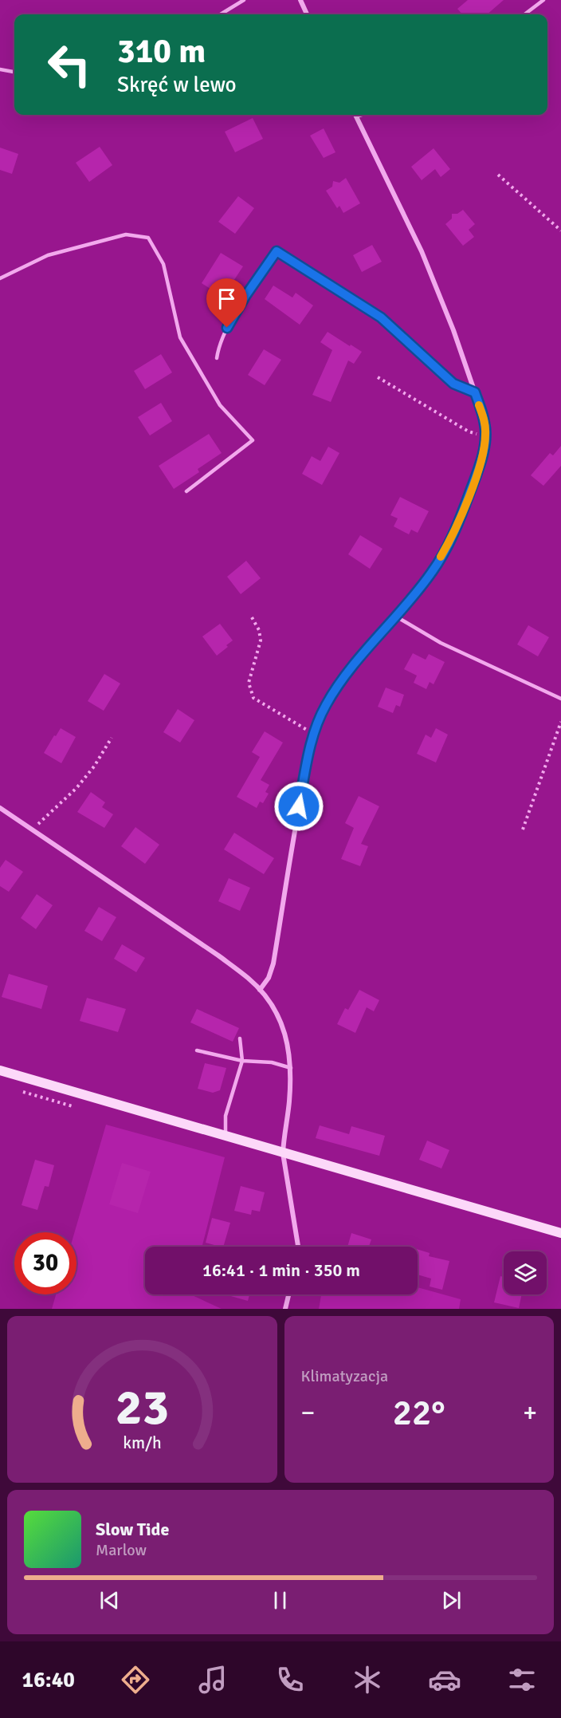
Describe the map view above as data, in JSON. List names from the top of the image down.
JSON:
{
  "page": {
    "turn": ["310 m", "Skręć w lewo"],
    "limit": "30",
    "trip": "16:41 · 1 min · 350 m",
    "tile": "Klimatyzacja",
    "heat": ["−", "22°", "+"],
    "song": ["Slow Tide", "Marlow"],
    "tabs": "16:40",
    "gauge": ["23", "km/h"]
  }
}
